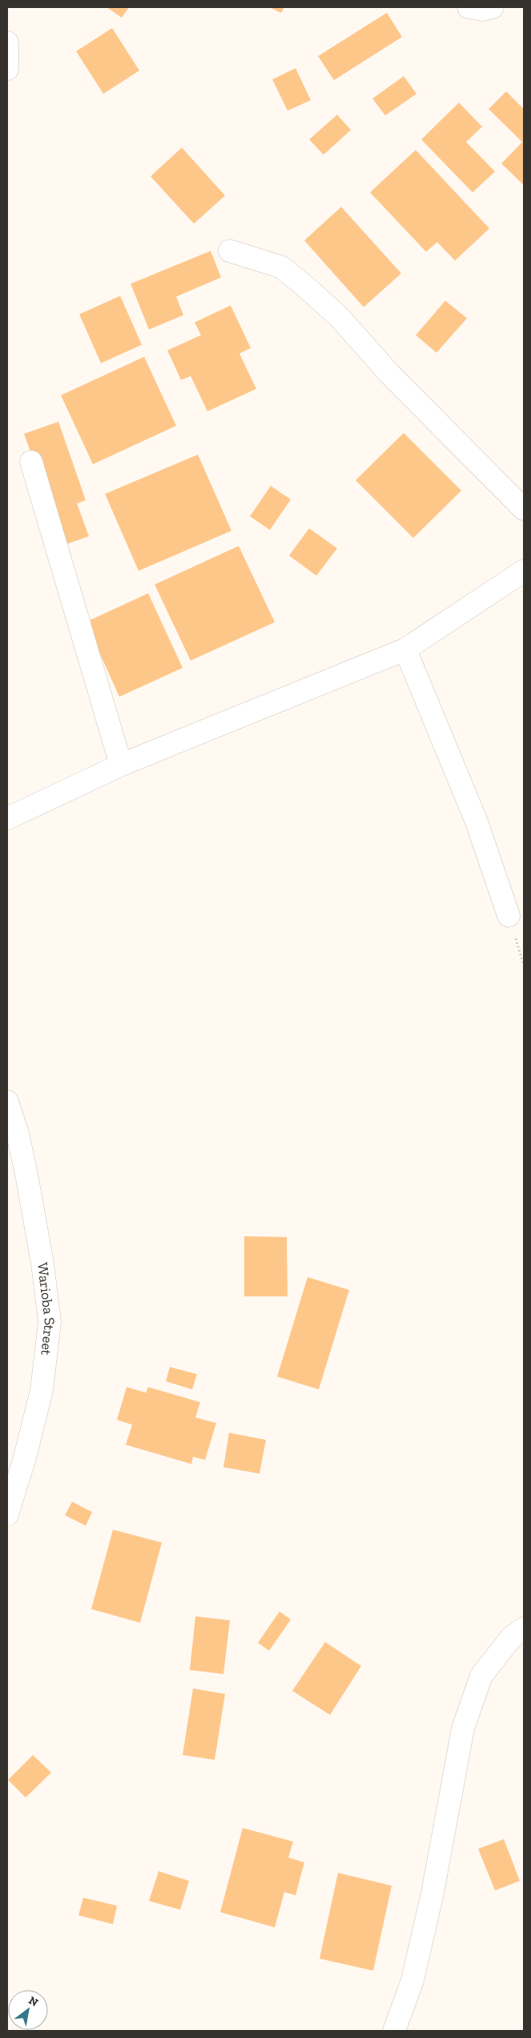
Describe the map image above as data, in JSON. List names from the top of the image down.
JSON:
{
  "streets": {
    "street": ["Warioba Street"]
  },
  "north": "top right"
}
